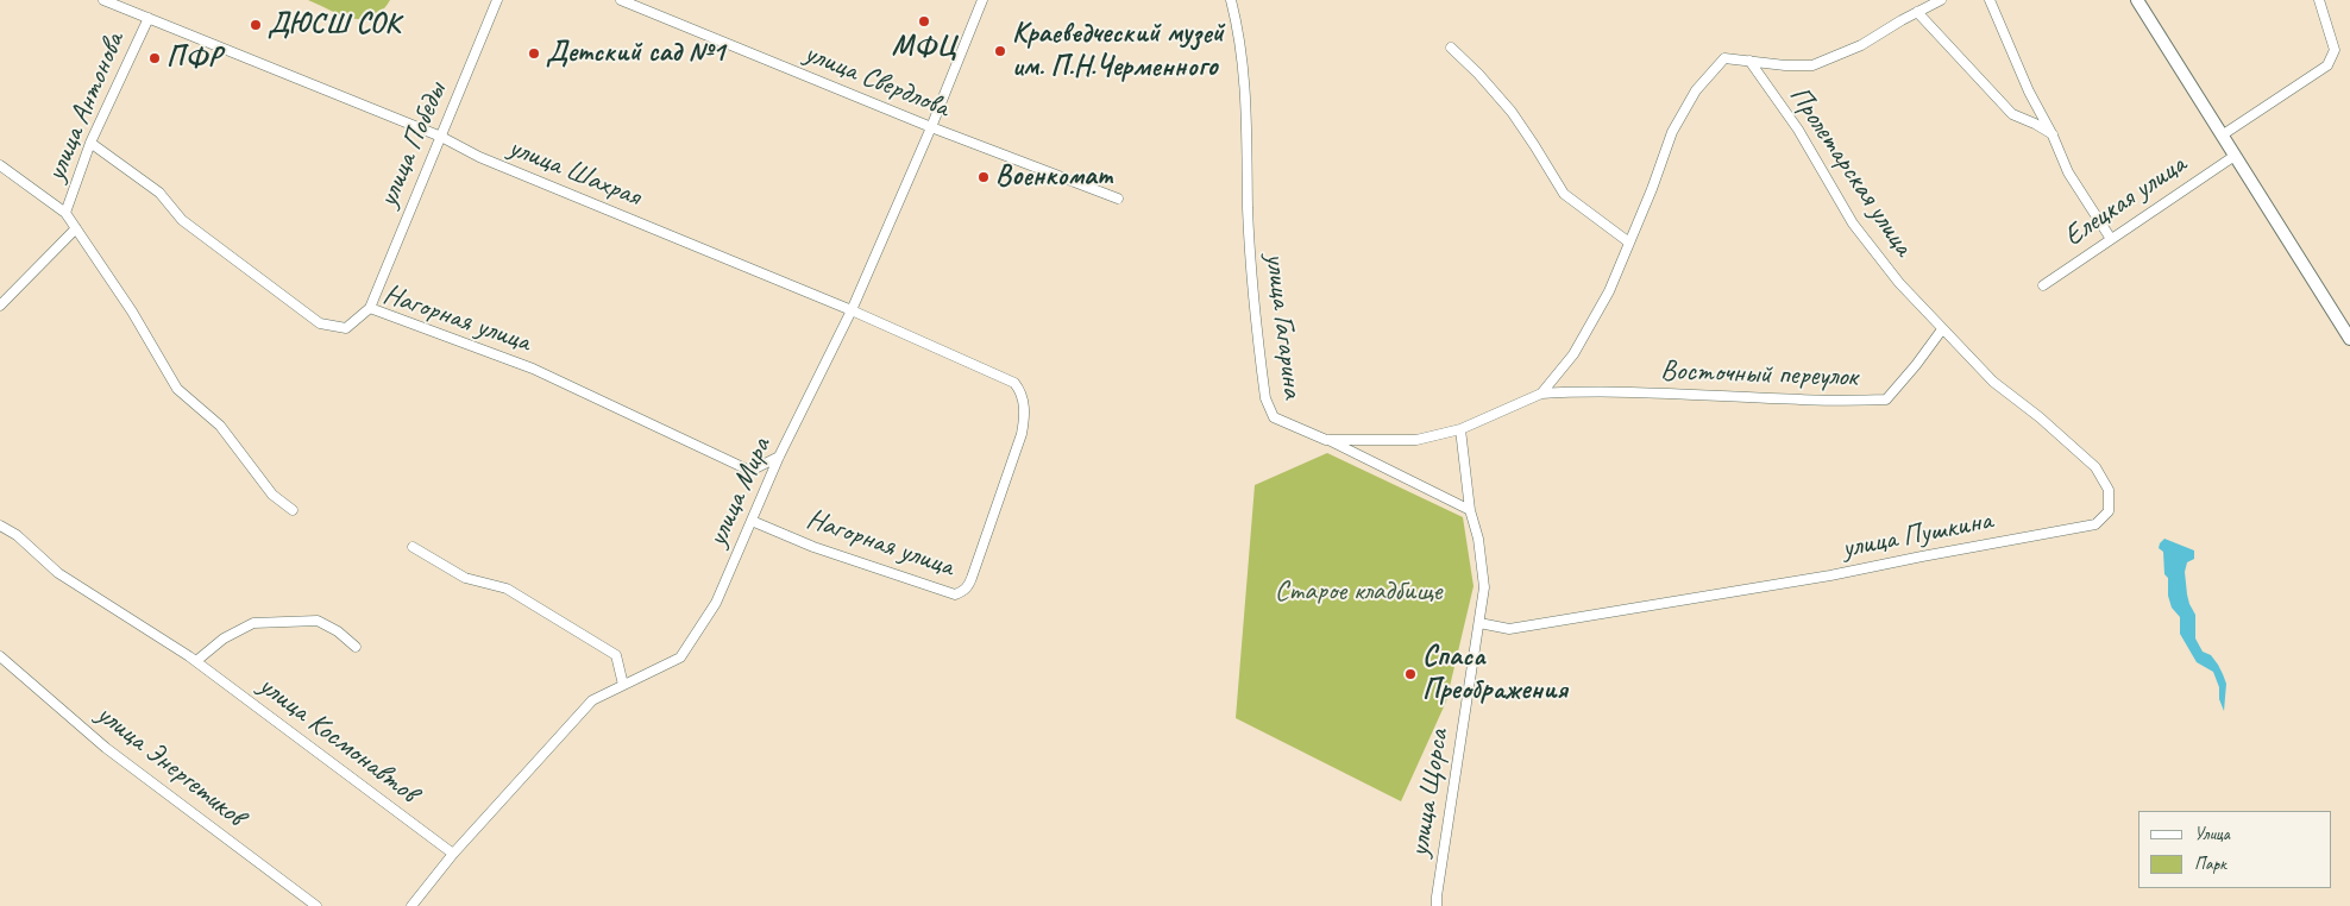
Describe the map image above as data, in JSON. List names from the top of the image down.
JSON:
{
  "streets": {
    "street": [
      "улица Свердлова",
      "улица Антонова",
      "улица Победы",
      "Пролетарская улица",
      "улица Шахрая",
      "Елецкая улица",
      "Нагорная улица",
      "улица Гагарина",
      "Восточный переулок",
      "улица Мира",
      "улица Пушкина",
      "улица Космонавтов",
      "улица Энергетиков",
      "улица Щорса"
    ]
  },
  "crossings": [
    ["улица Свердлова", "улица Мира"],
    ["улица Антонова", "улица Шахрая"],
    ["улица Антонова", "Нагорная улица"],
    ["улица Победы", "улица Шахрая"],
    ["улица Победы", "Нагорная улица"],
    ["Пролетарская улица", "улица Гагарина"],
    ["Пролетарская улица", "Восточный переулок"],
    ["Пролетарская улица", "улица Пушкина"],
    ["улица Шахрая", "Нагорная улица"],
    ["улица Шахрая", "улица Мира"],
    ["Нагорная улица", "улица Мира"],
    ["улица Гагарина", "Восточный переулок"],
    ["улица Гагарина", "улица Щорса"],
    ["Восточный переулок", "улица Пушкина"],
    ["улица Мира", "улица Космонавтов"],
    ["улица Пушкина", "улица Щорса"]
  ],
  "parks": ["Старое кладбище"],
  "places": [
    "МФЦ",
    "ДЮСШ СОК",
    "Краеведческий музей им. П.Н.Черменного",
    "Детский сад №1",
    "ПФР",
    "Военкомат",
    "Спаса Преображения"
  ],
  "legend": ["Улица", "Парк"]
}
